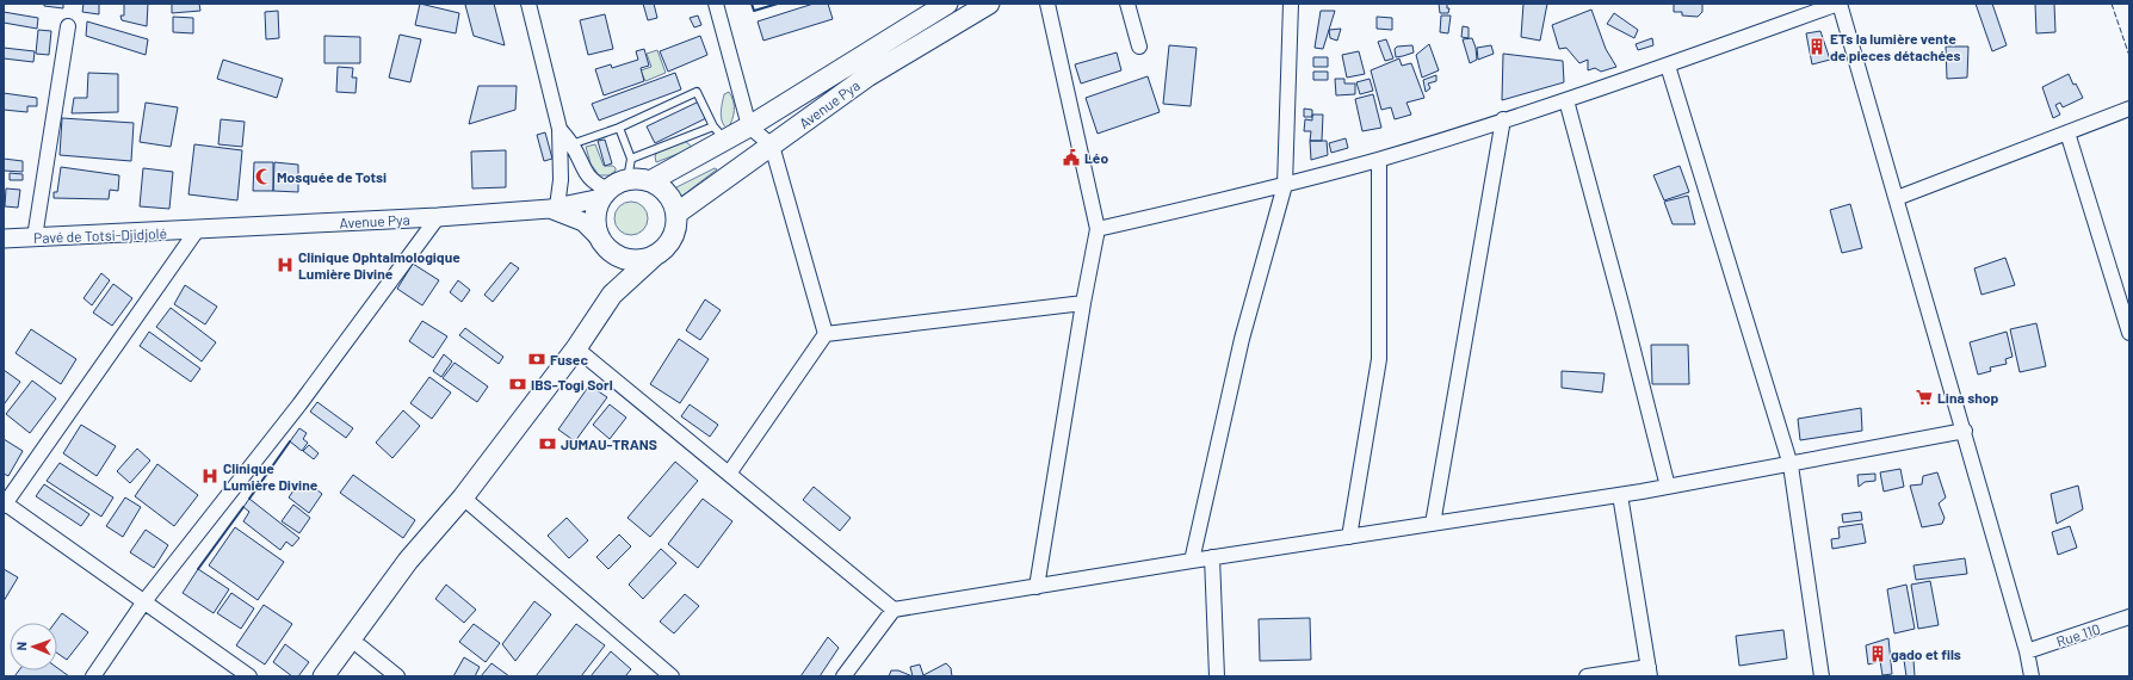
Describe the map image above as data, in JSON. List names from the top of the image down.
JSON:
{
  "streets": {
    "main road": ["Avenue Pya"],
    "street": ["Pavé de Totsi-Djidjolé", "Rue 110"]
  },
  "crossings": [
    ["Avenue Pya", "Pavé de Totsi-Djidjolé"]
  ],
  "places": {
    "building": ["ETs la lumière vente de pieces détachées", "gado et fils"],
    "public building": ["Léo"],
    "mosque": ["Mosquée de Totsi"],
    "hospital": ["Clinique Ophtalmologique Lumière Divine", "Clinique Lumière Divine"],
    "bank": ["Fusec", "IBS-Togi Sorl", "JUMAU-TRANS"],
    "supermarket": ["Lina shop"]
  },
  "north": "left"
}
